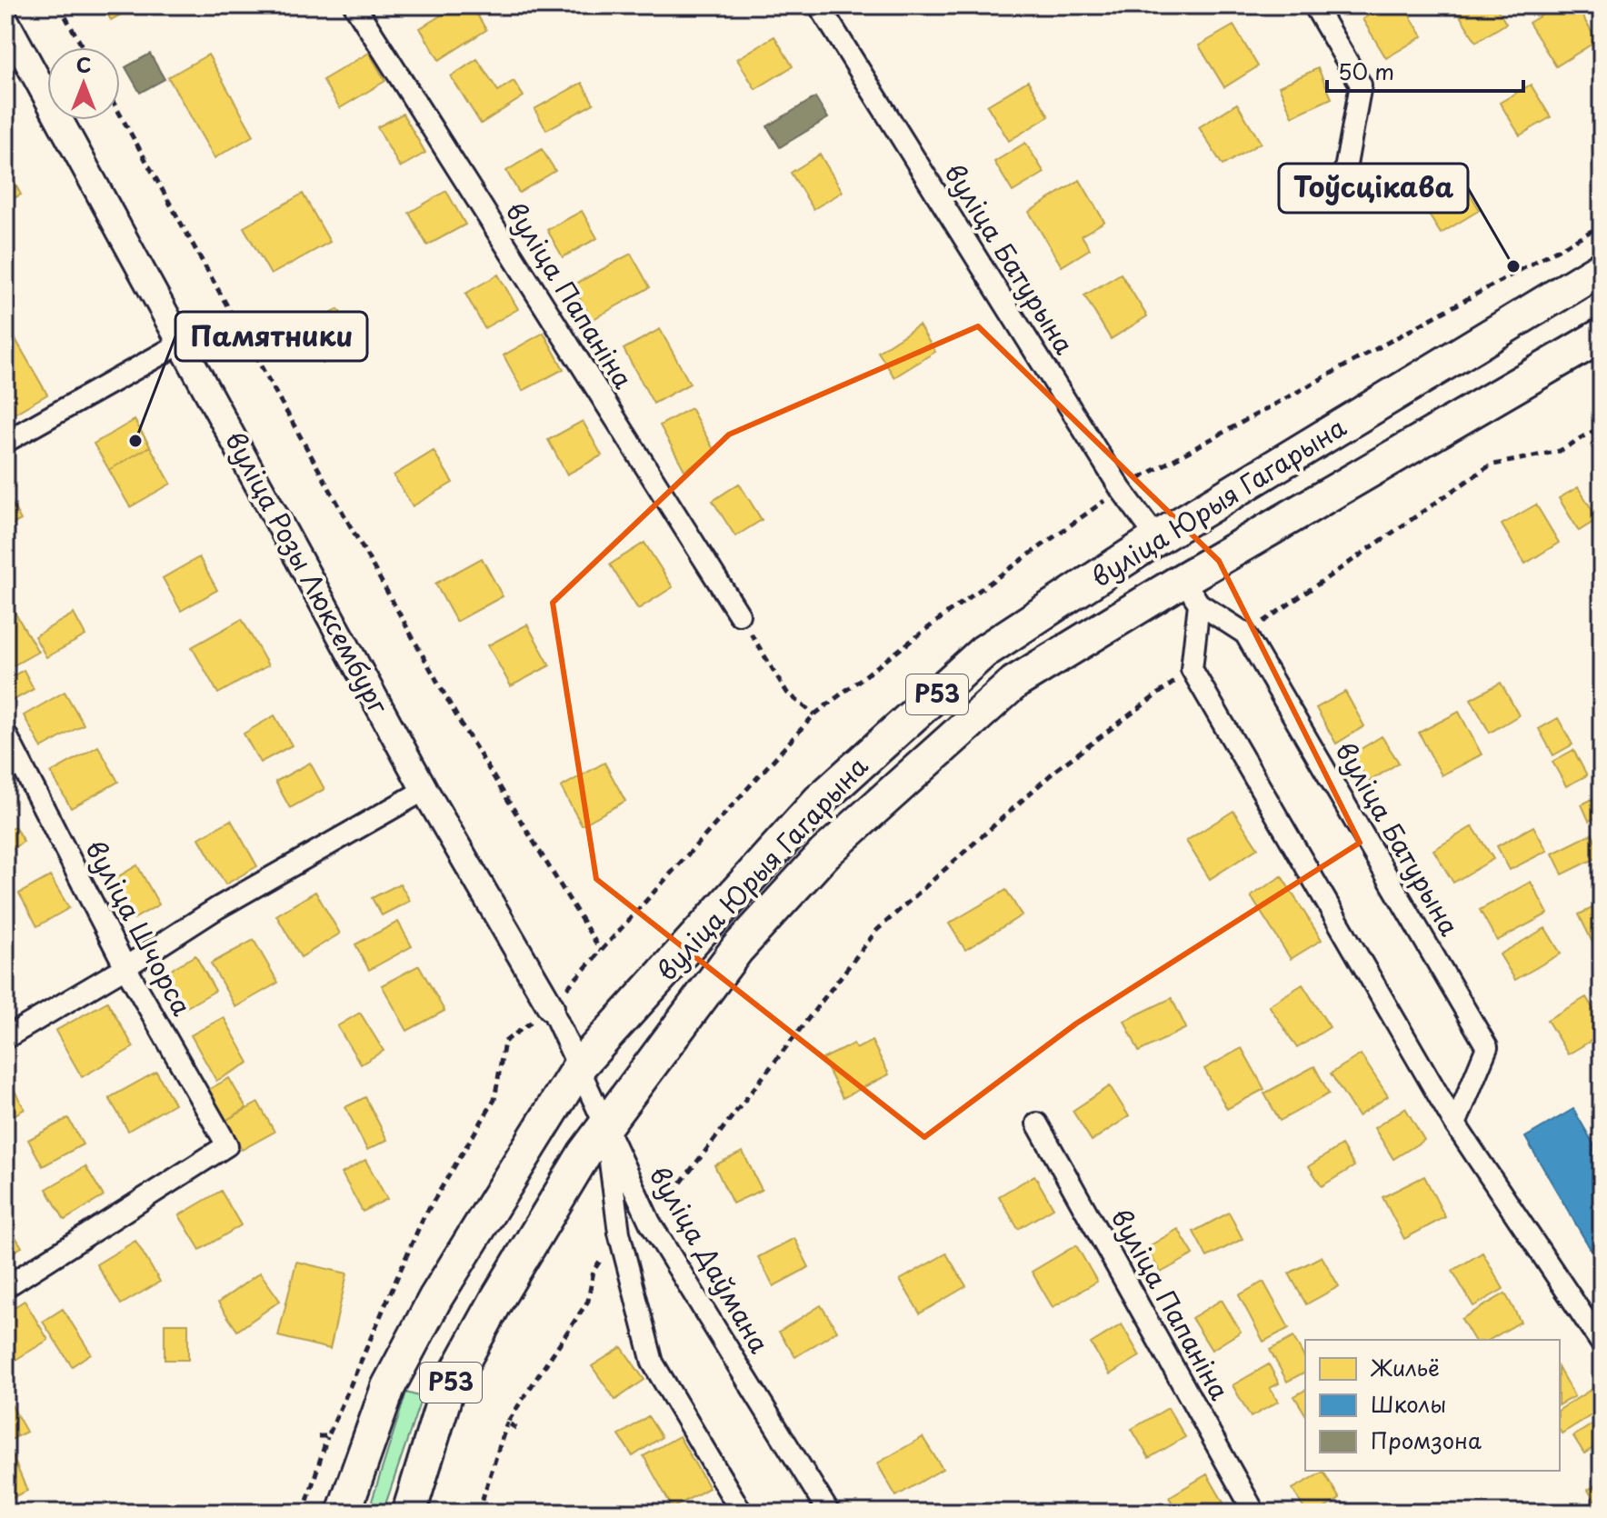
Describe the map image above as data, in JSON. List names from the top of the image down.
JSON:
{
  "streets": {
    "main road": ["вуліца Юрыя Гагарына", "Р53"],
    "street": [
      "вуліца Батурына",
      "вуліца Папаніна",
      "вуліца Розы Люксембург",
      "вуліца Шчорса",
      "вуліца Даўмана"
    ]
  },
  "crossings": [
    ["вуліца Батурына", "вуліца Юрыя Гагарына"],
    ["вуліца Юрыя Гагарына", "вуліца Розы Люксембург"],
    ["вуліца Юрыя Гагарына", "вуліца Даўмана"],
    ["вуліца Розы Люксембург", "вуліца Даўмана"]
  ],
  "places": ["Тоўсцікава", "Памятники"],
  "legend": ["Жильё", "Школы", "Промзона"],
  "scale_bar": "50 m",
  "north": "top"
}
